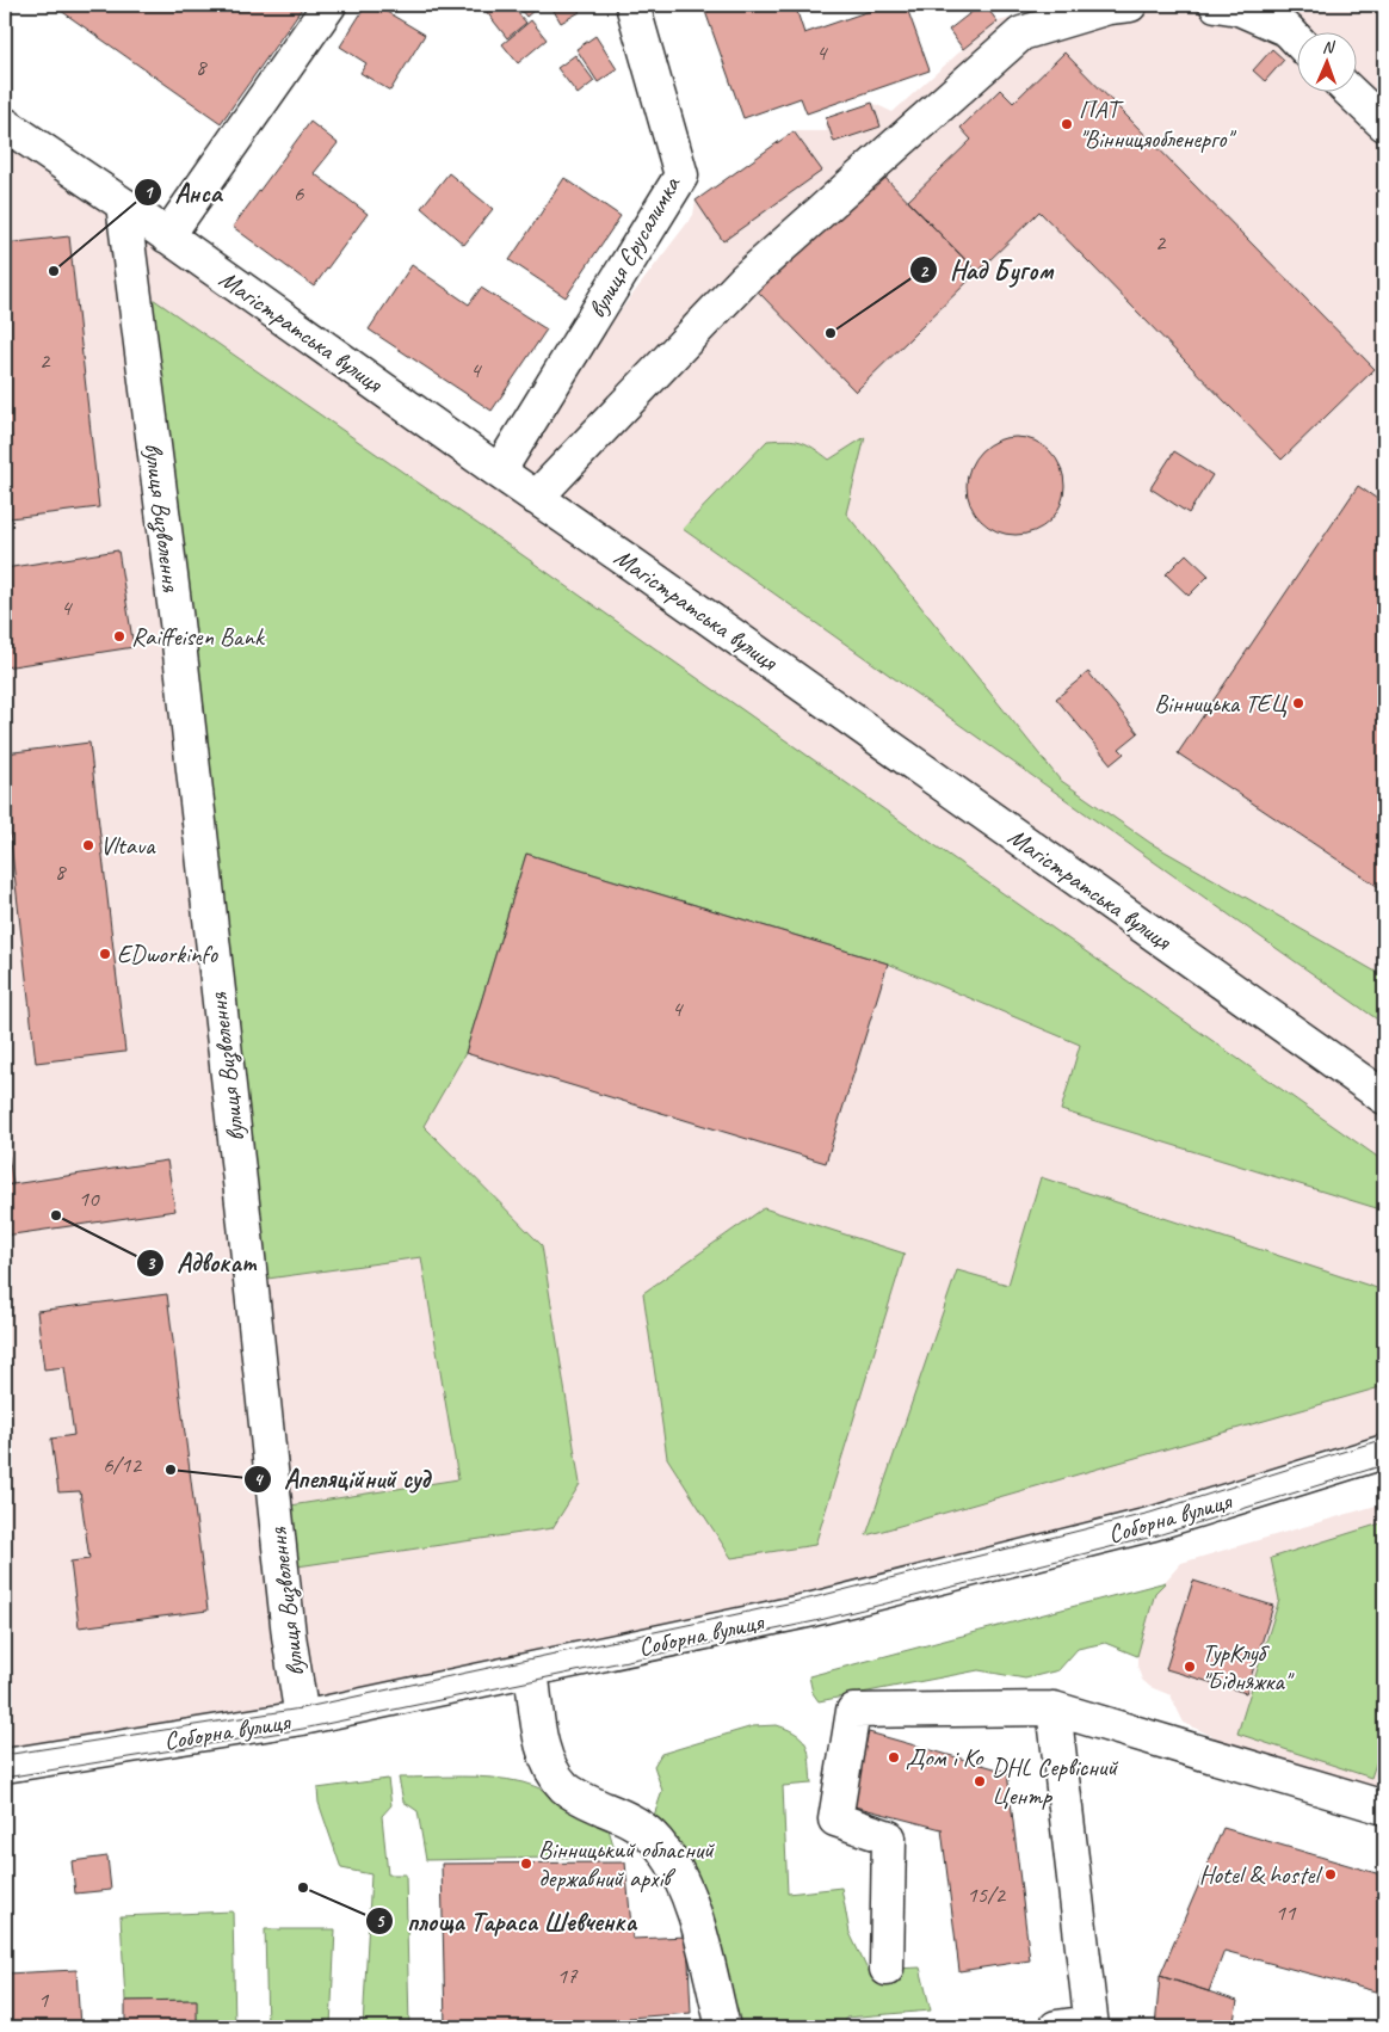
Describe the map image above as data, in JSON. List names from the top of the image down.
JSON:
{
  "streets": {
    "street": [
      "вулиця Єрусалимка",
      "Магістратська вулиця",
      "вулиця Визволення",
      "Соборна вулиця"
    ]
  },
  "crossings": [
    ["вулиця Єрусалимка", "Магістратська вулиця"],
    ["Магістратська вулиця", "вулиця Визволення"],
    ["вулиця Визволення", "Соборна вулиця"]
  ],
  "places": [
    "ПАТ \"Вінницяобленерго\"",
    "Анса",
    "Над Бугом",
    "Raiffeisen Bank",
    "Вінницька ТЕЦ",
    "Vltava",
    "EDworkinfo",
    "Адвокат",
    "Апеляційний суд",
    "ТурКлуб \"Бідняжка\"",
    "Дом і Ко",
    "DHL Сервісний Центр",
    "Вінницький обласний державний архів",
    "Hotel & hostel",
    "площа Тараса Шевченка"
  ],
  "house_numbers": [
    "4",
    "8",
    "6",
    "2",
    "2",
    "4",
    "4",
    "8",
    "4",
    "10",
    "6/12",
    "15/2",
    "11",
    "17",
    "1"
  ],
  "north": "top"
}
